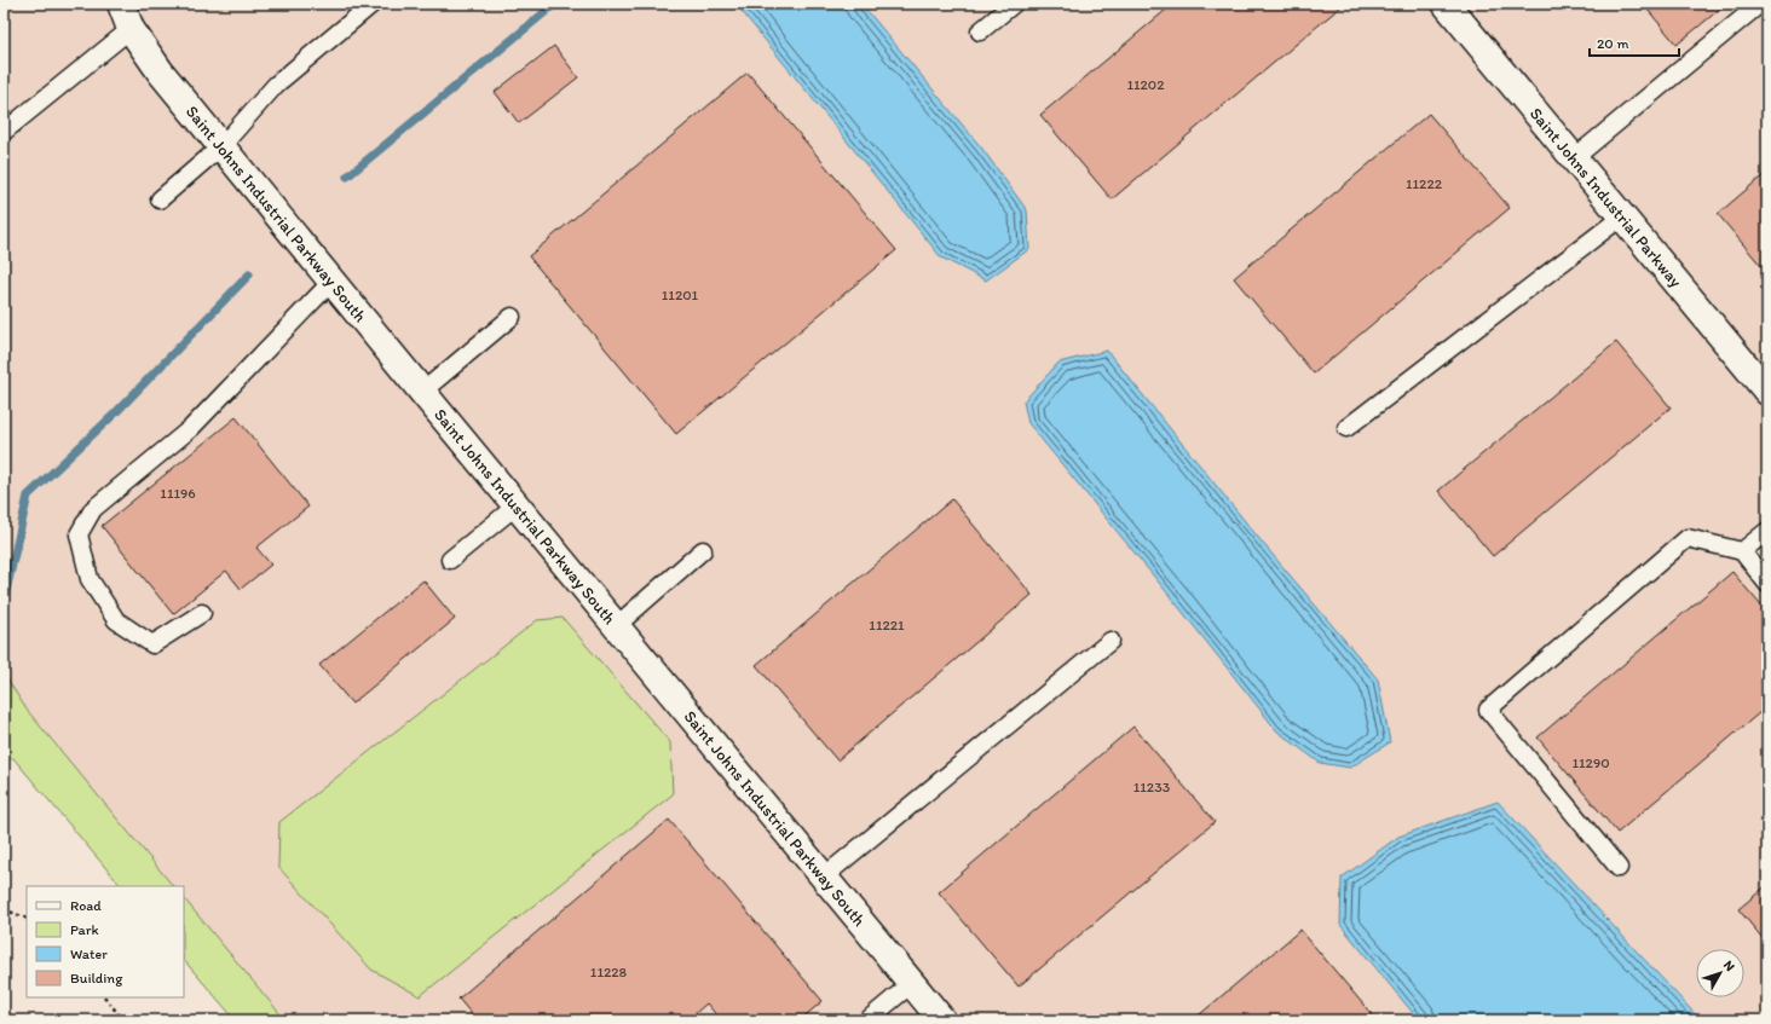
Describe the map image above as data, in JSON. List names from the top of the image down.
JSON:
{
  "streets": {
    "street": ["Saint Johns Industrial Parkway", "Saint Johns Industrial Parkway South"]
  },
  "house_numbers": [
    "11202",
    "11222",
    "11201",
    "11196",
    "11221",
    "11290",
    "11233",
    "11228"
  ],
  "legend": [
    "Road",
    "Park",
    "Water",
    "Building"
  ],
  "scale_bar": "20 m",
  "north": "top right"
}
